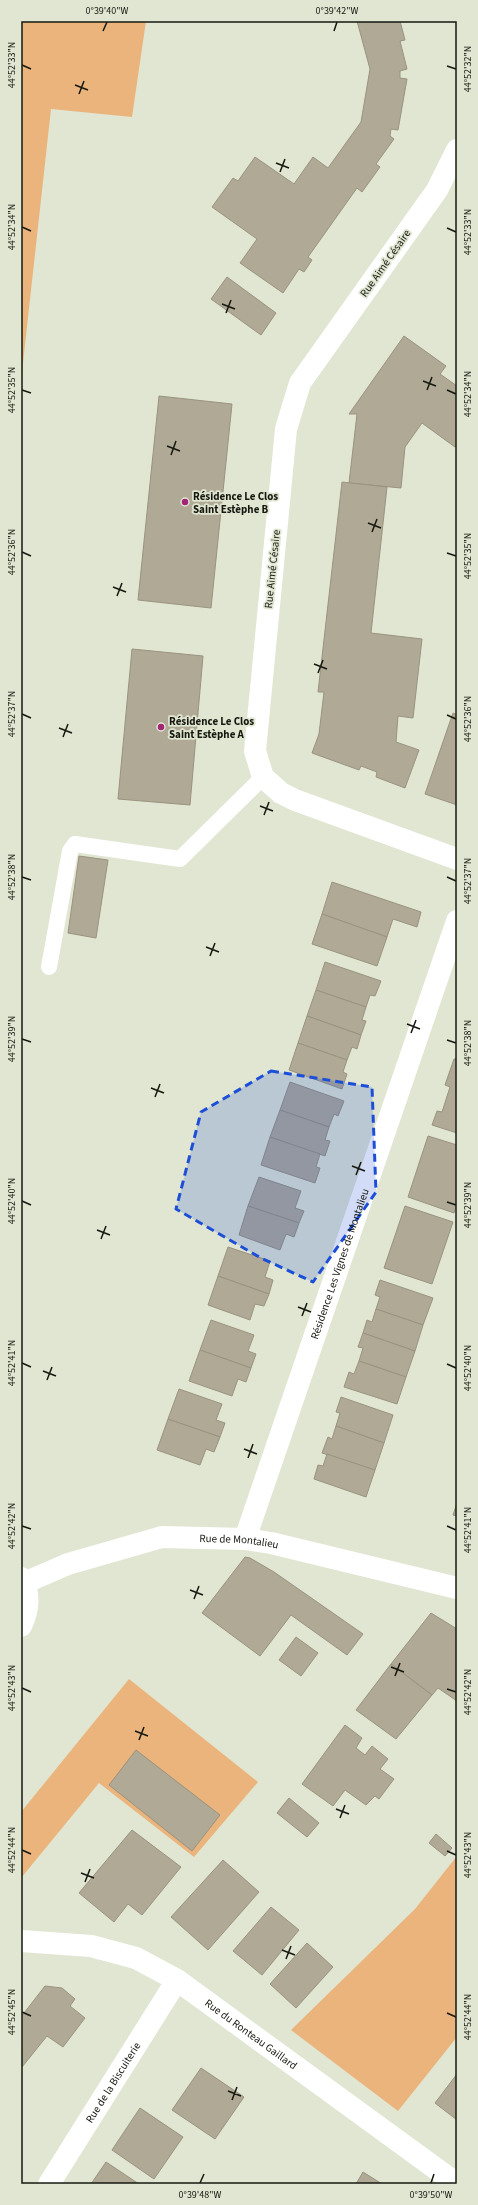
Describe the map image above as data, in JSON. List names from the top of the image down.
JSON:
{
  "streets": {
    "street": [
      "Rue Aimé Césaire",
      "Résidence Les Vignes de Montalieu",
      "Rue de Montalieu",
      "Rue du Ronteau Gaillard",
      "Rue de la Biscuiterie"
    ]
  },
  "crossings": [
    ["Résidence Les Vignes de Montalieu", "Rue de Montalieu"],
    ["Rue du Ronteau Gaillard", "Rue de la Biscuiterie"]
  ],
  "places": ["Résidence Le Clos Saint Estèphe B", "Résidence Le Clos Saint Estèphe A"],
  "coordinates": [
    "0°39'40\"W",
    "0°39'42\"W",
    "44°52'33\"N",
    "44°52'32\"N",
    "44°52'34\"N",
    "44°52'35\"N",
    "44°52'36\"N",
    "44°52'37\"N",
    "44°52'38\"N",
    "44°52'39\"N",
    "44°52'40\"N",
    "44°52'41\"N",
    "44°52'42\"N",
    "44°52'43\"N",
    "44°52'44\"N",
    "44°52'45\"N",
    "0°39'48\"W",
    "0°39'50\"W"
  ]
}
